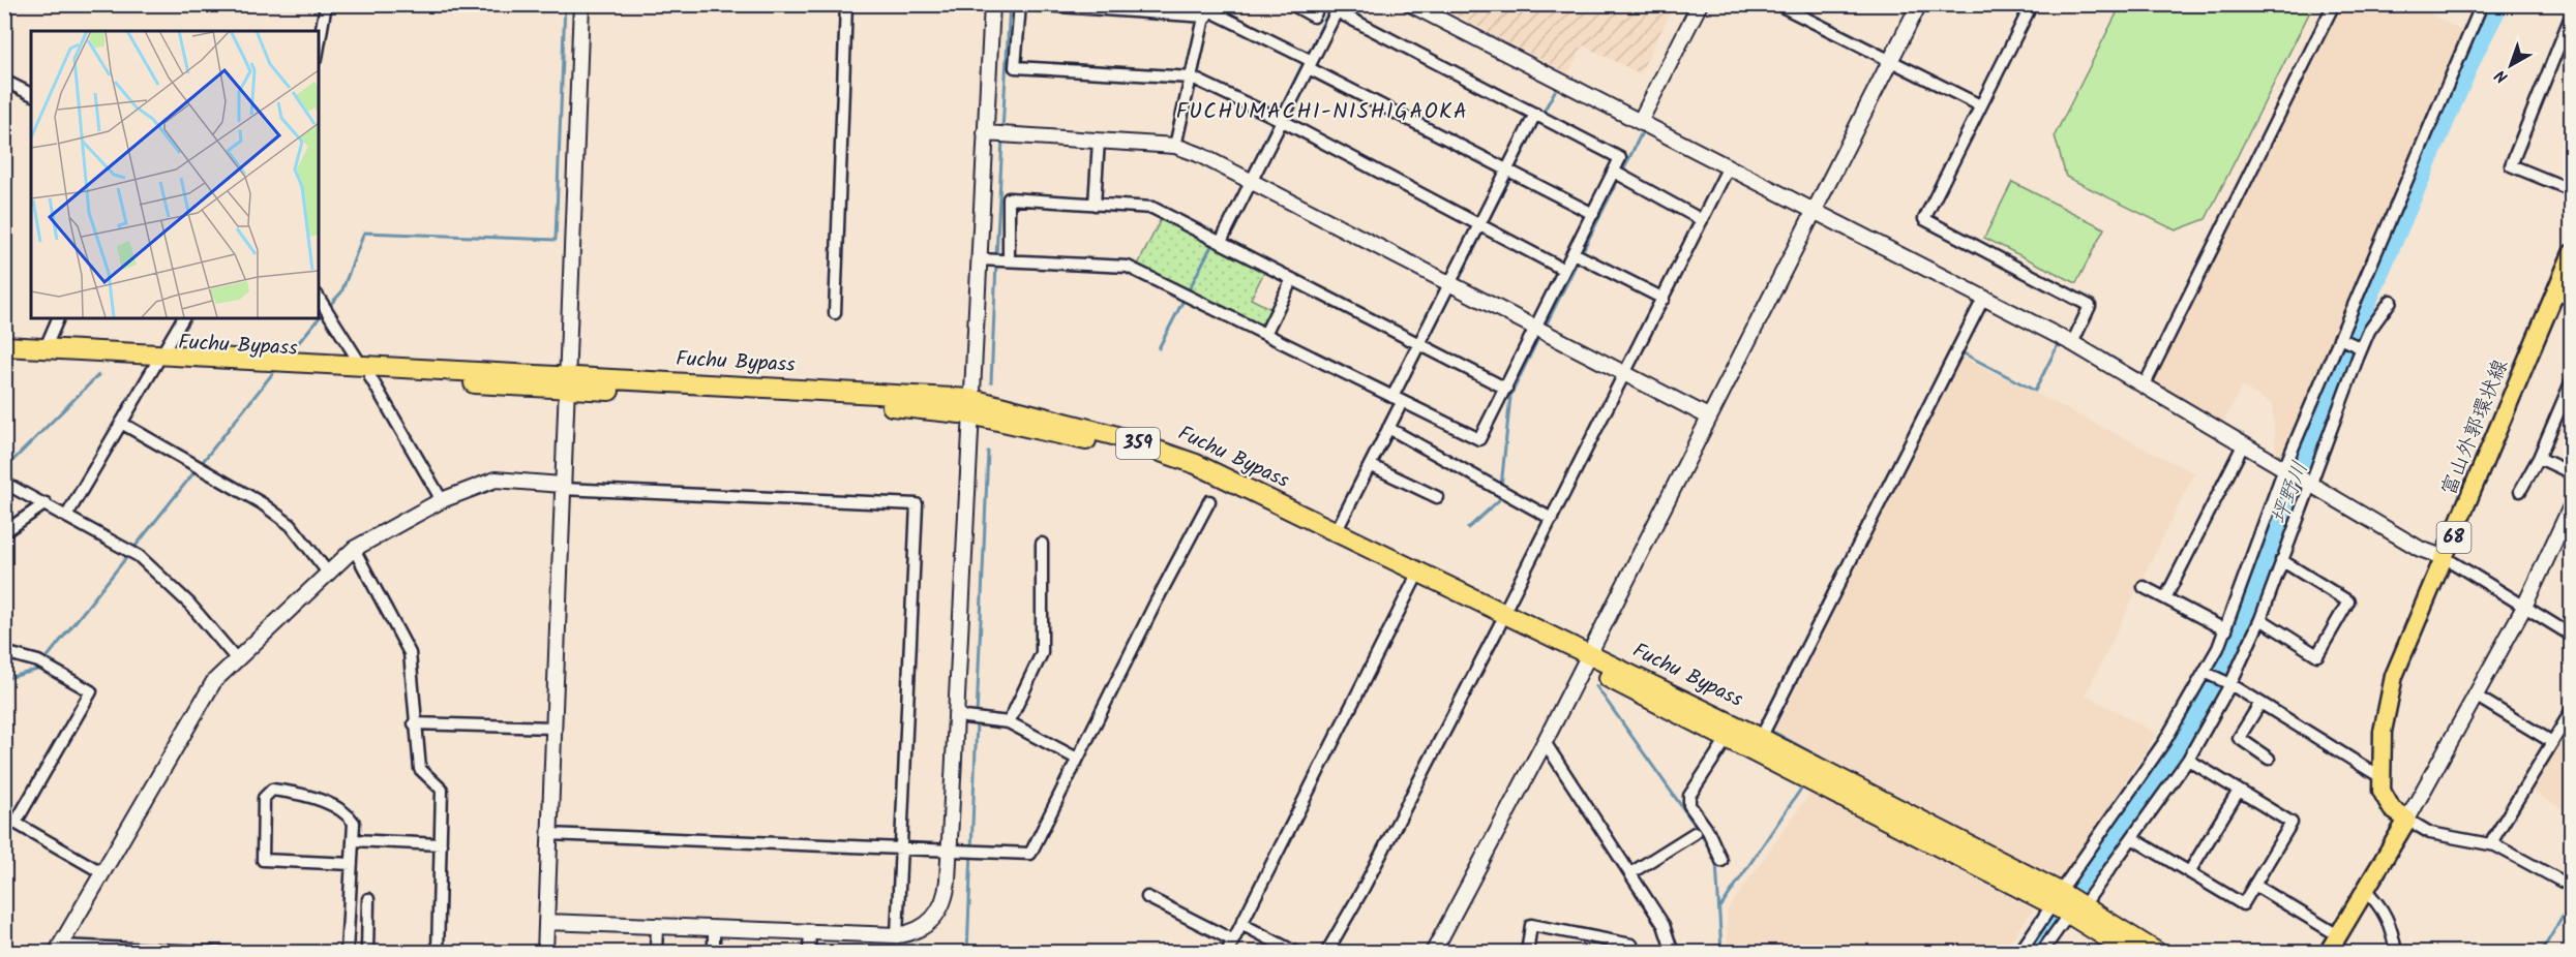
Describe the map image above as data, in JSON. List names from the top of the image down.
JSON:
{
  "streets": {
    "highway": ["Fuchu Bypass", "359"],
    "main road": ["富山外郭環状線", "68"]
  },
  "districts": ["FUCHUMACHI-NISHIGAOKA"],
  "water": ["坪野川"],
  "north": "bottom left"
}
